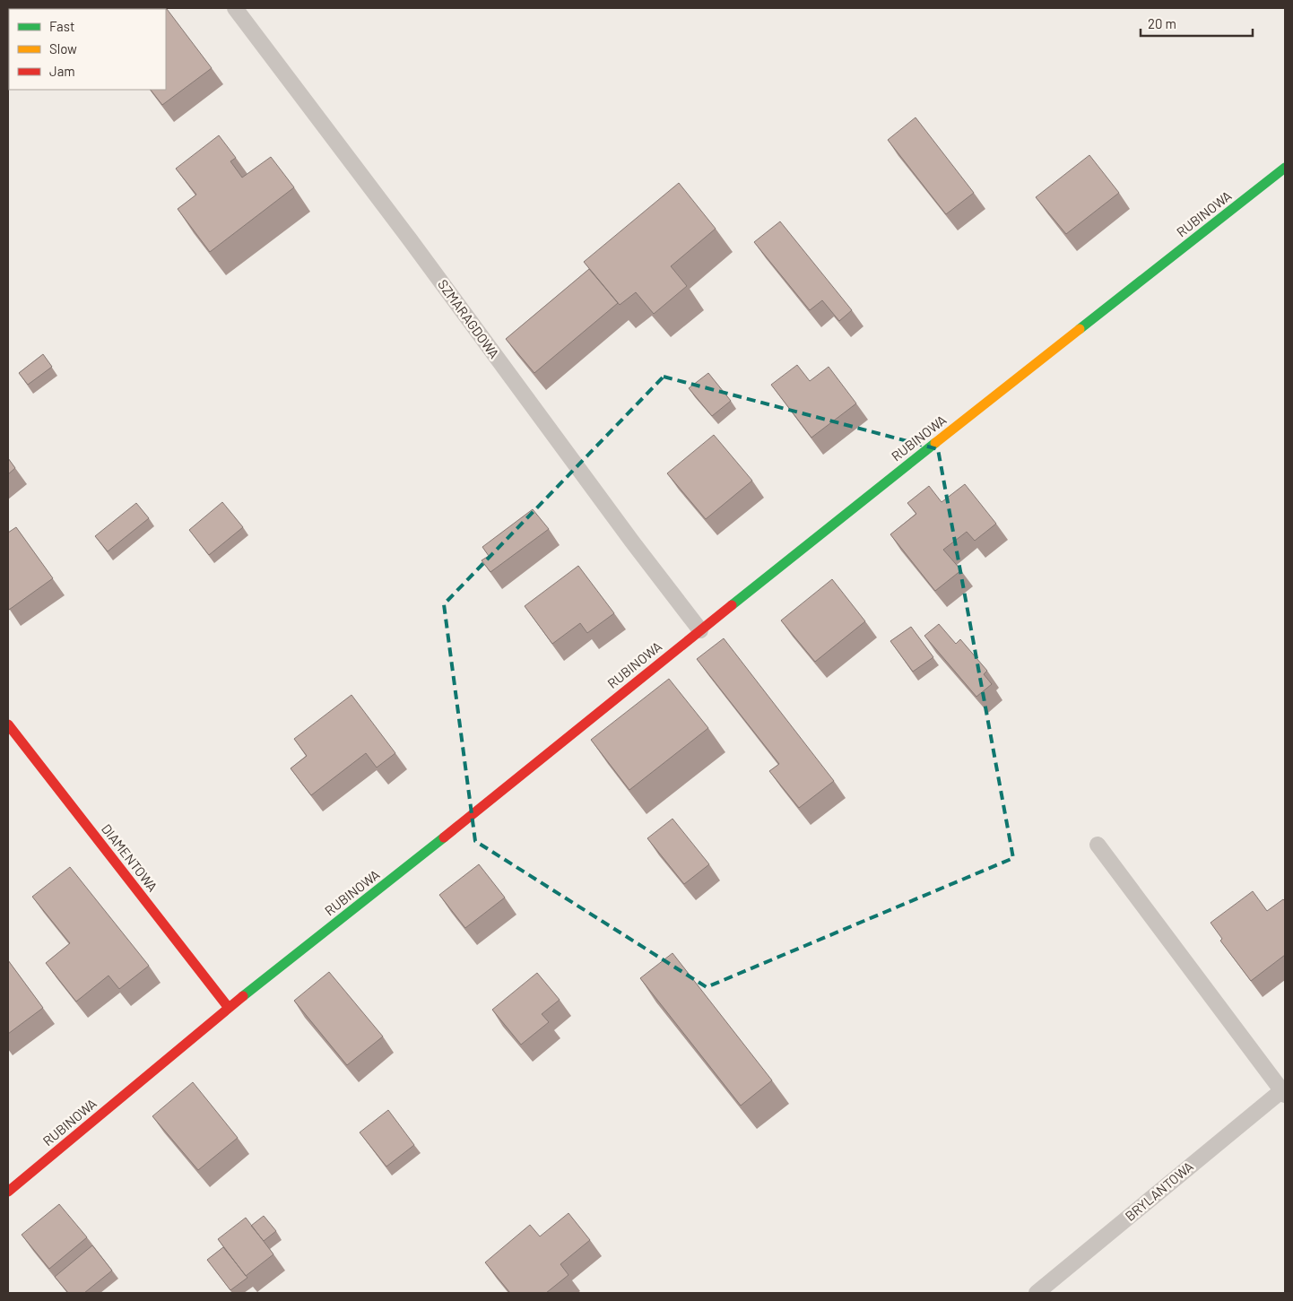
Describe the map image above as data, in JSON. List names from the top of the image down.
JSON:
{
  "streets": {
    "street": ["RUBINOWA", "DIAMENTOWA"],
    "lane": ["SZMARAGDOWA", "BRYLANTOWA"]
  },
  "crossings": [
    ["RUBINOWA", "SZMARAGDOWA"],
    ["RUBINOWA", "DIAMENTOWA"]
  ],
  "legend": ["Fast", "Slow", "Jam"],
  "scale_bar": "20 m"
}
